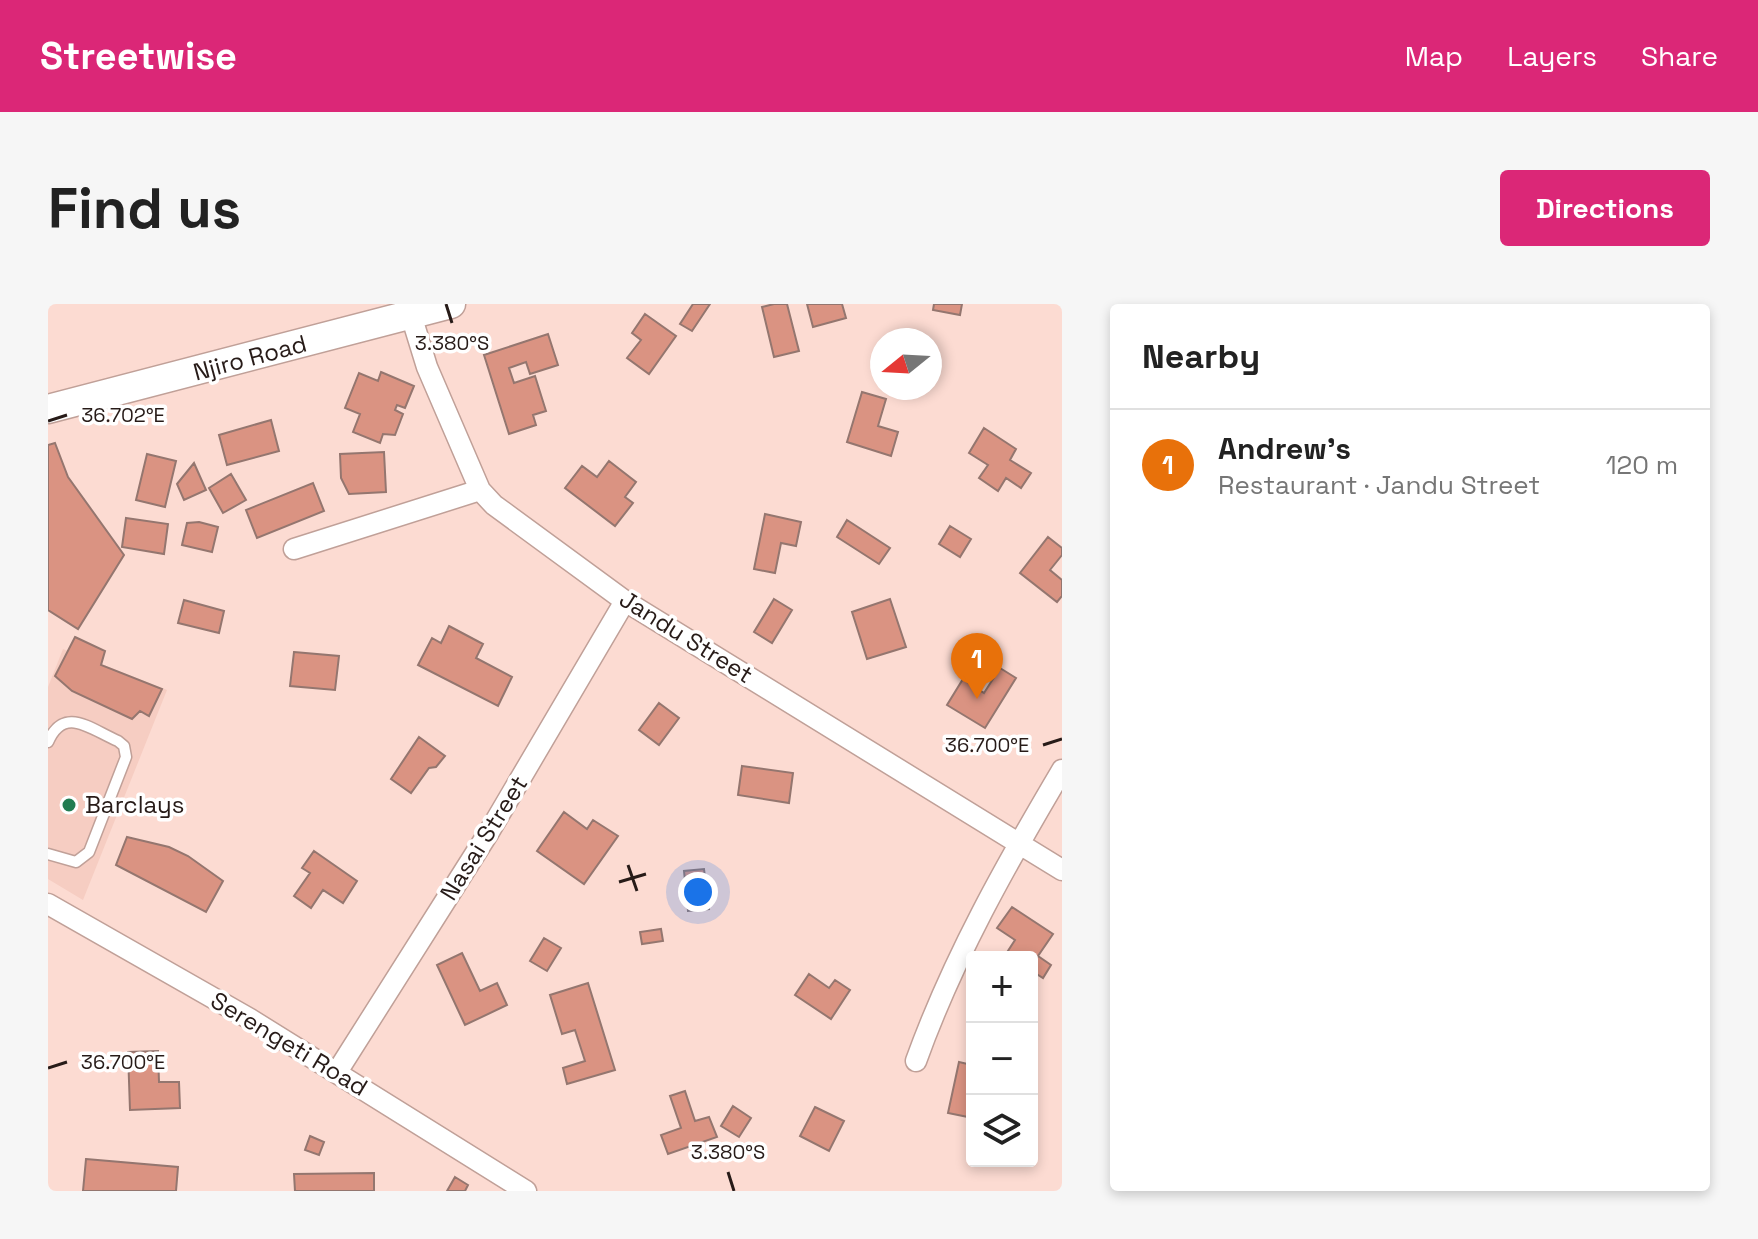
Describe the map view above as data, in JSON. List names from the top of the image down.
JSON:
{
  "streets": {
    "street": [
      "Njiro Road",
      "Jandu Street",
      "Nasai Street",
      "Serengeti Road"
    ]
  },
  "crossings": [
    ["Njiro Road", "Jandu Street"],
    ["Jandu Street", "Nasai Street"],
    ["Nasai Street", "Serengeti Road"]
  ],
  "places": ["Barclays"],
  "north": "left",
  "page": {
    "header": "Streetwise",
    "nav": ["Map", "Layers", "Share"],
    "buttons": "Directions",
    "title": "Find us",
    "heading": "Nearby",
    "list": [
      {
        "mark": "1",
        "name": "Andrew's",
        "note": "Restaurant · Jandu Street",
        "value": "120 m"
      }
    ],
    "pins": "1",
    "map_buttons": ["+", "−"]
  },
  "coordinates": ["3.380°S", "36.702°E", "36.700°E"]
}
